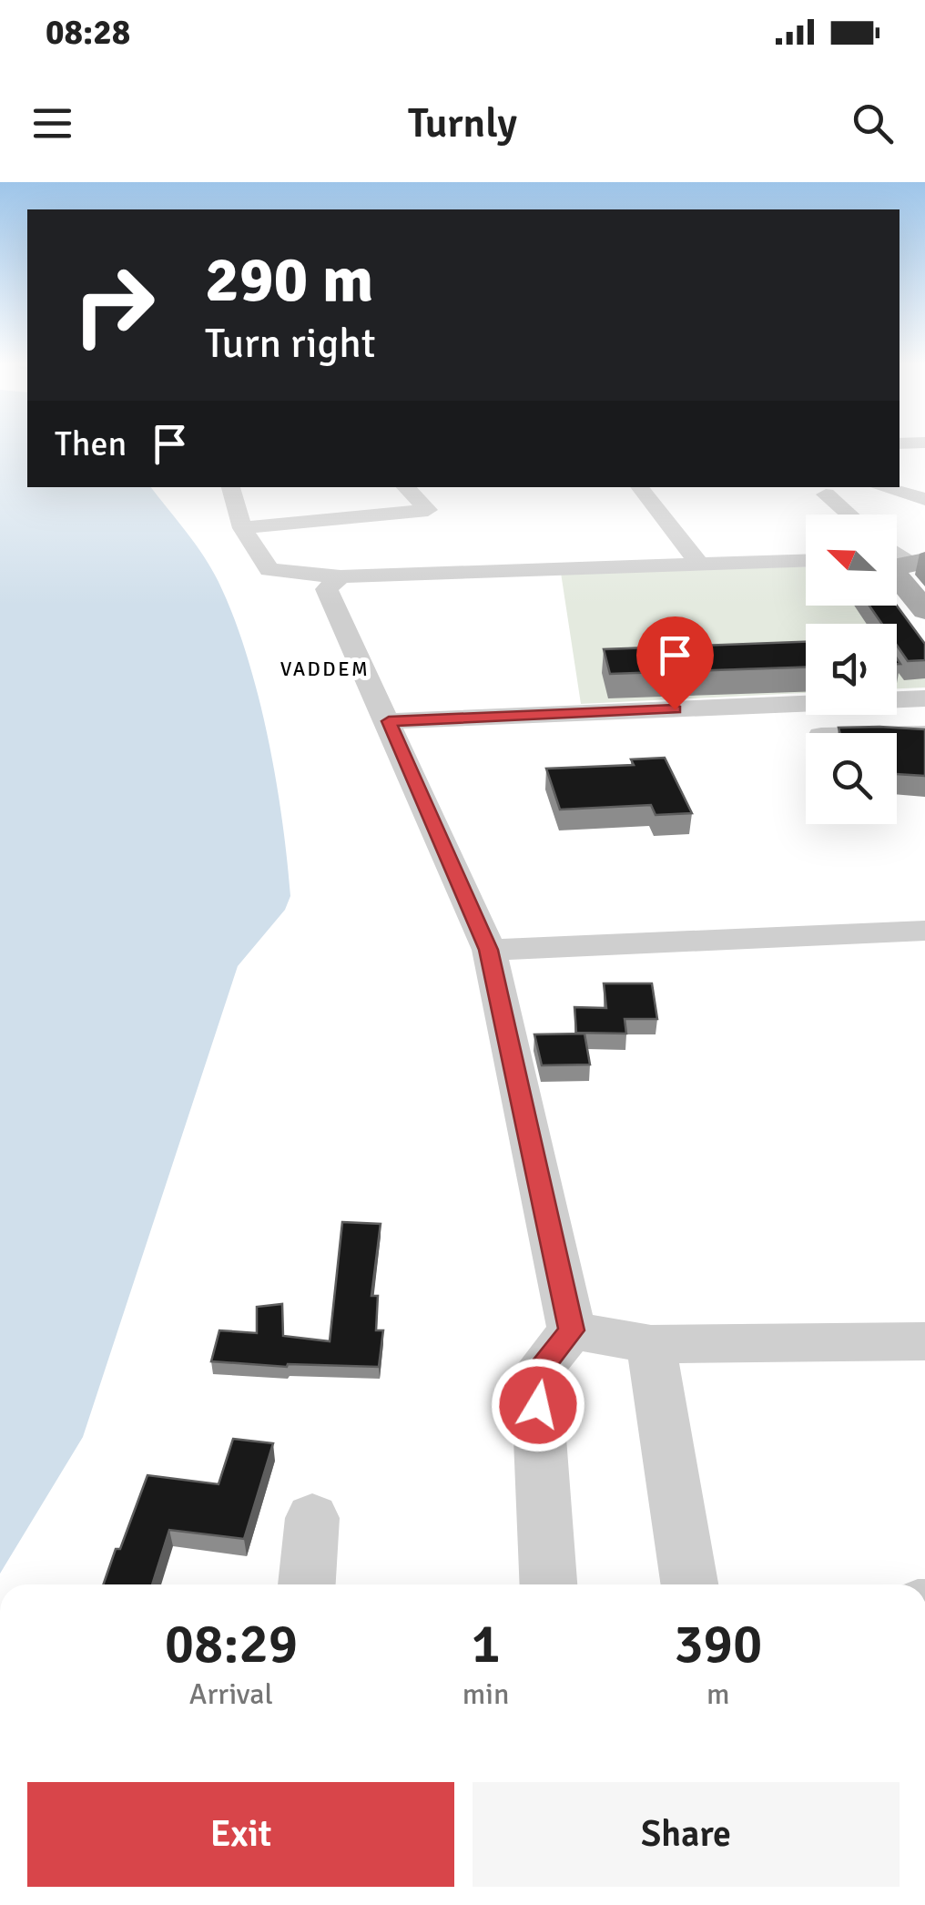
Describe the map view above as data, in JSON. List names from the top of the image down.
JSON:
{
  "districts": ["VADDEM"],
  "north": "top left",
  "page": {
    "status": "08:28",
    "header": "Turnly",
    "turn": ["290 m", "Turn right"],
    "then": "Then",
    "eta": [
      "08:29",
      "Arrival",
      "1",
      "min",
      "390",
      "m"
    ],
    "buttons": ["Exit", "Share"]
  }
}
